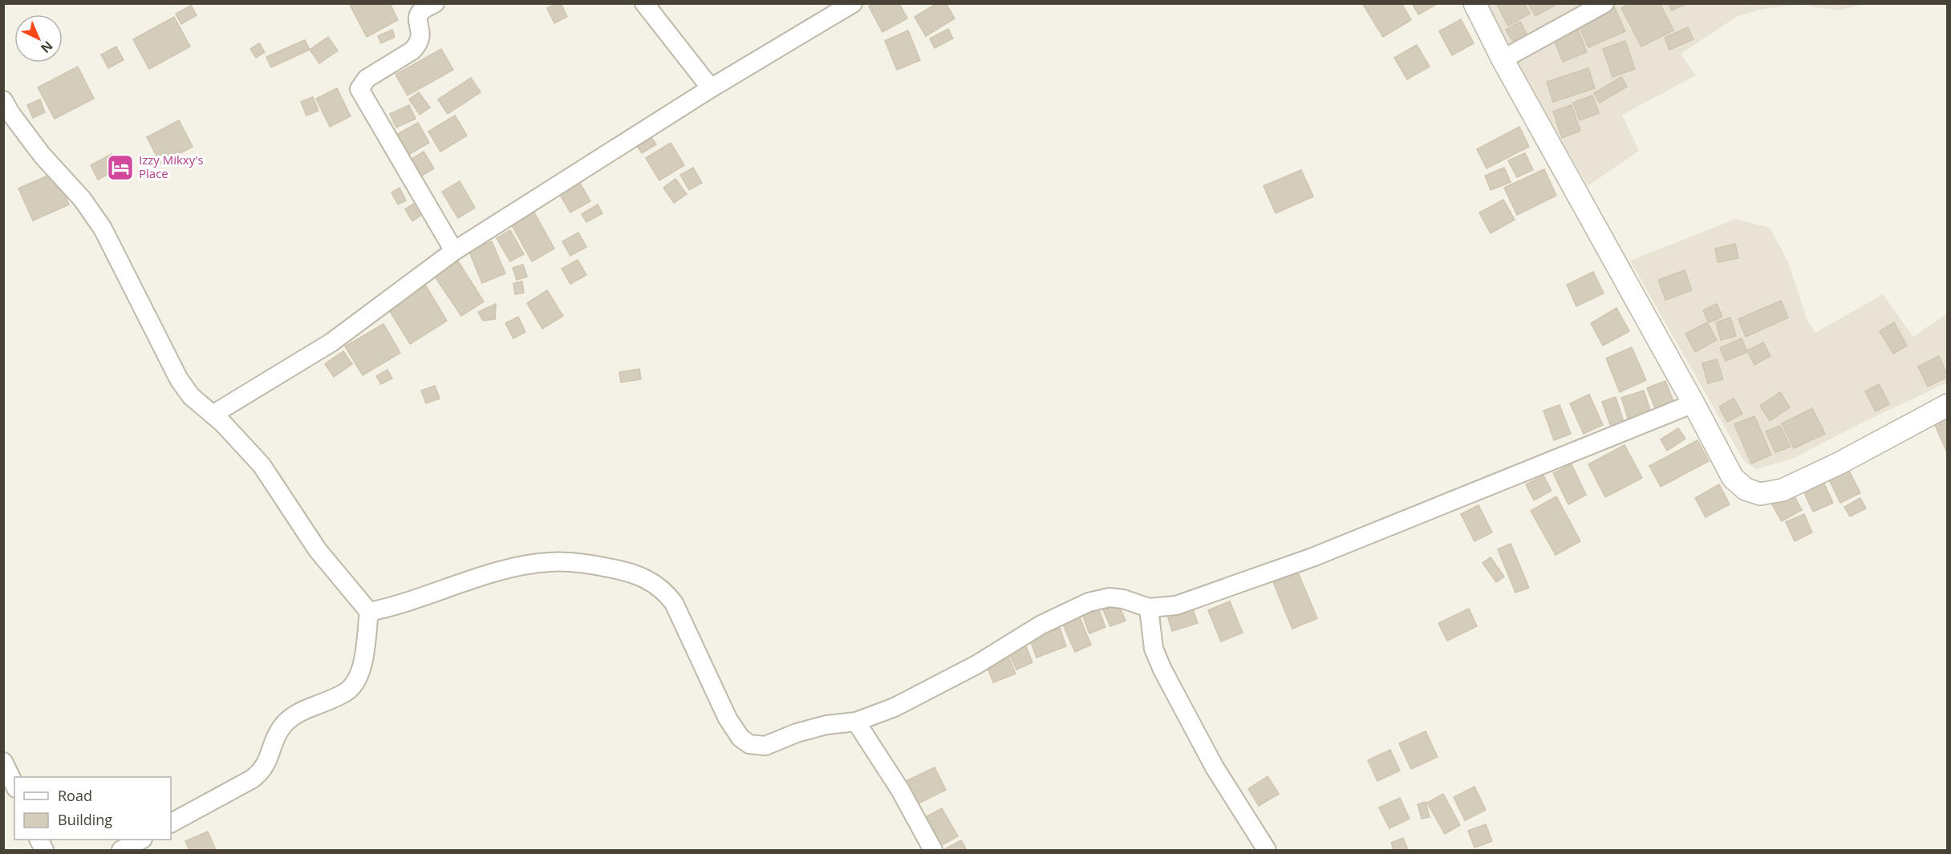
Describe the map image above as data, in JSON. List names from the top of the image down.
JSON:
{
  "places": {
    "hotel": ["Izzy Mikxy's Place"]
  },
  "legend": ["Road", "Building"],
  "north": "bottom right"
}
